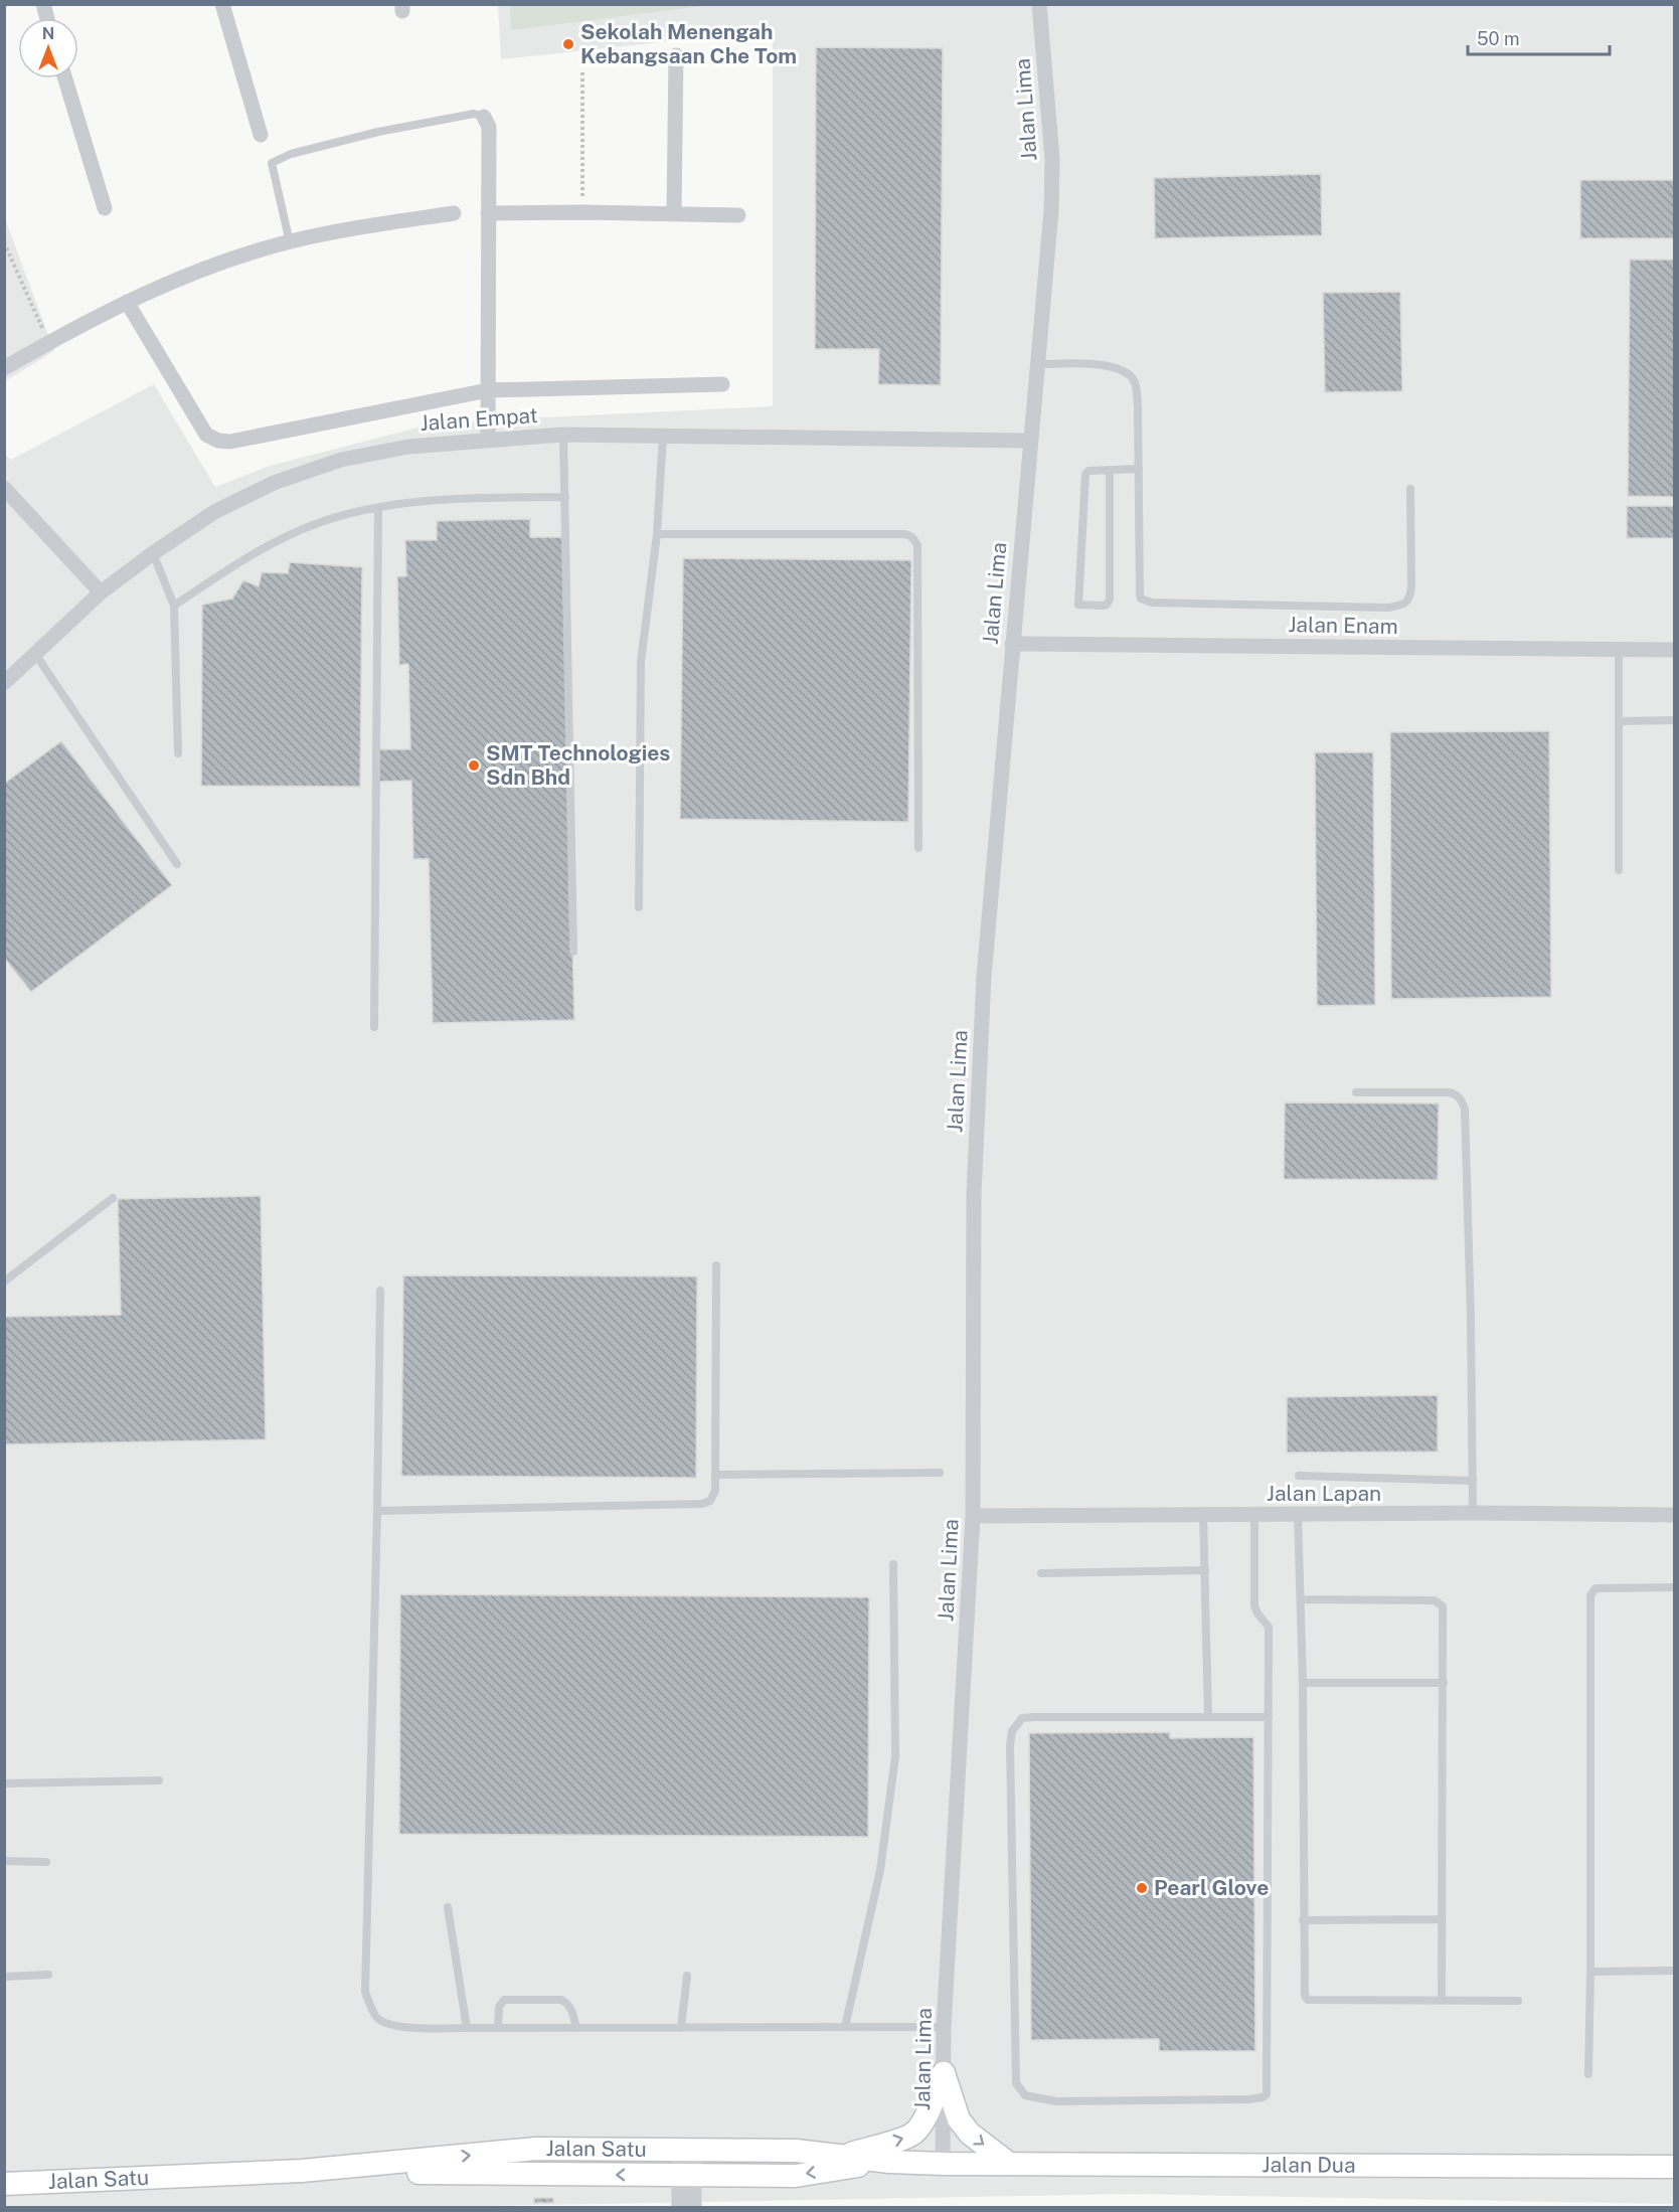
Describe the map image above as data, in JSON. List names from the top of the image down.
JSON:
{
  "streets": {
    "main road": ["Jalan Satu", "Jalan Dua"],
    "street": [
      "Jalan Lima",
      "Jalan Empat",
      "Jalan Enam",
      "Jalan Lapan"
    ]
  },
  "crossings": [
    ["Jalan Lima", "Jalan Empat"],
    ["Jalan Lima", "Jalan Enam"],
    ["Jalan Lima", "Jalan Lapan"],
    ["Jalan Lima", "Jalan Satu"],
    ["Jalan Lima", "Jalan Dua"],
    ["Jalan Satu", "Jalan Dua"]
  ],
  "places": ["Sekolah Menengah Kebangsaan Che Tom", "SMT Technologies Sdn Bhd", "Pearl Glove"],
  "scale_bar": "50 m",
  "north": "top"
}
